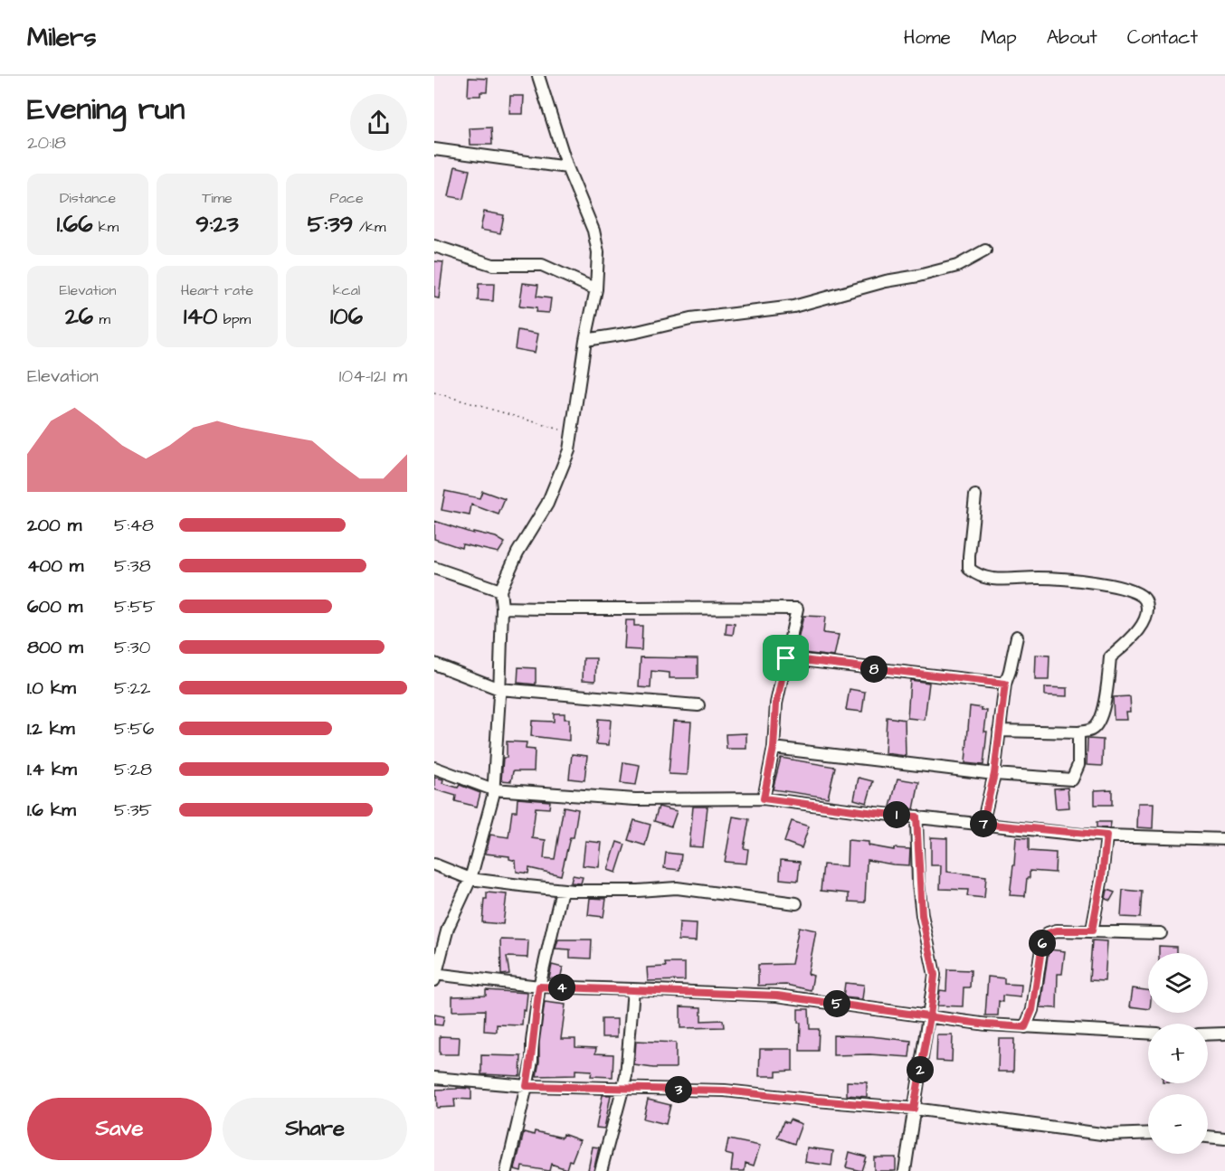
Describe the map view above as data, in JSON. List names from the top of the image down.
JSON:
{
  "page": {
    "header": "Milers",
    "nav": [
      "Home",
      "Map",
      "About",
      "Contact"
    ],
    "heading": ["Evening run", "20:18"],
    "stats": [
      ["Distance", "1.66 km"],
      ["Time", "9:23"],
      ["Pace", "5:39 /km"],
      ["Elevation", "26 m"],
      ["Heart rate", "140 bpm"],
      ["kcal", "106"]
    ],
    "chart": ["Elevation", "104–121 m"],
    "list": [
      {
        "name": "200 m",
        "note": "5:48"
      },
      {
        "name": "400 m",
        "note": "5:38"
      },
      {
        "name": "600 m",
        "note": "5:55"
      },
      {
        "name": "800 m",
        "note": "5:30"
      },
      {
        "name": "1.0 km",
        "note": "5:22"
      },
      {
        "name": "1.2 km",
        "note": "5:56"
      },
      {
        "name": "1.4 km",
        "note": "5:28"
      },
      {
        "name": "1.6 km",
        "note": "5:35"
      }
    ],
    "pins": [
      "8",
      "1",
      "7",
      "6",
      "4",
      "5",
      "2",
      "3"
    ],
    "map_buttons": ["+", "−"],
    "buttons": ["Save", "Share"]
  }
}
